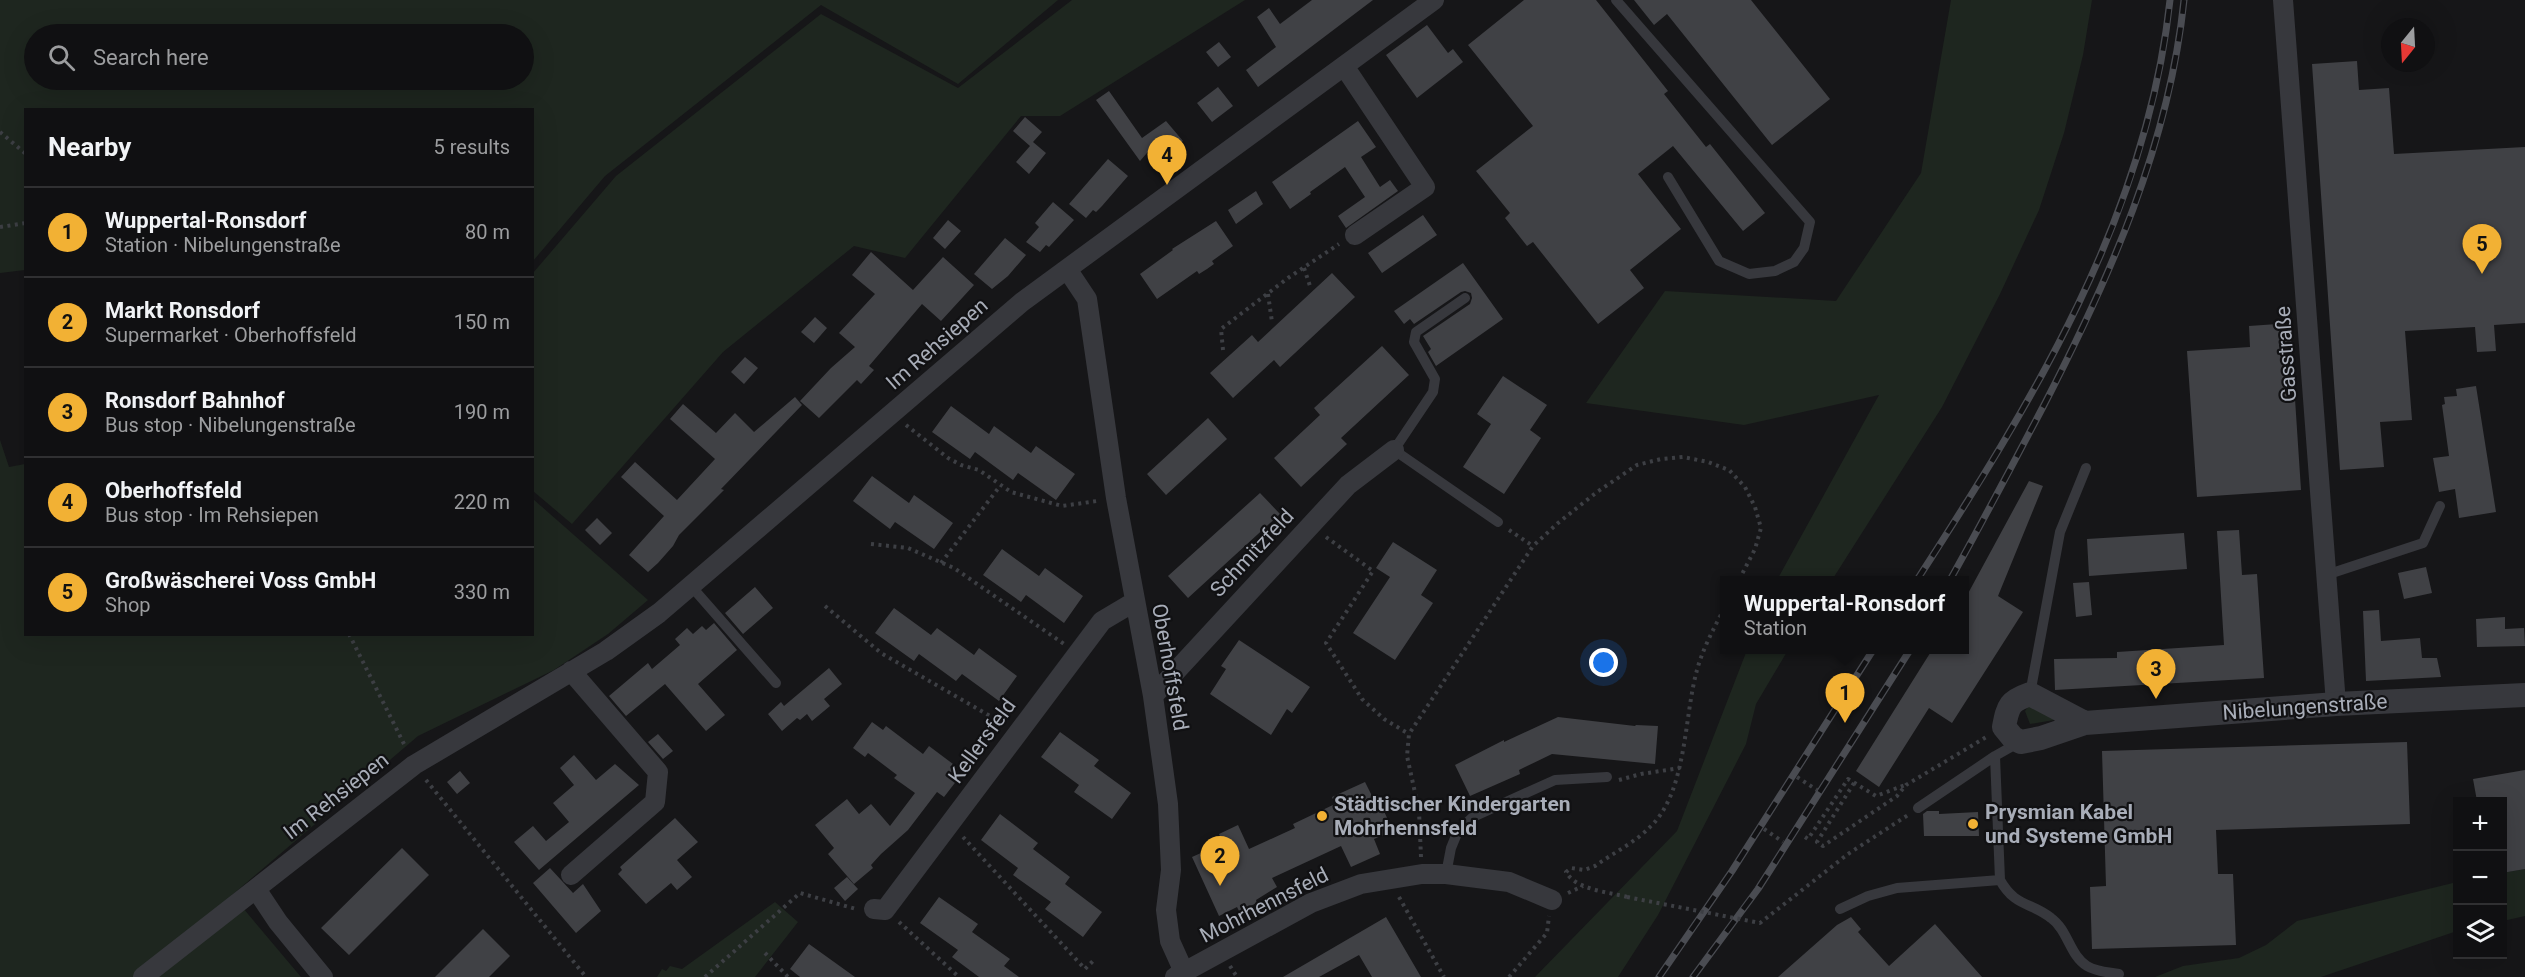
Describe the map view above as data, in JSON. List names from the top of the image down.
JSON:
{
  "streets": {
    "street": [
      "Im Rehsiepen",
      "Gasstraße",
      "Schmitzfeld",
      "Oberhoffsfeld",
      "Nibelungenstraße",
      "Kellersfeld",
      "Mohrhennsfeld"
    ]
  },
  "crossings": [
    ["Im Rehsiepen", "Oberhoffsfeld"],
    ["Gasstraße", "Nibelungenstraße"],
    ["Schmitzfeld", "Oberhoffsfeld"],
    ["Oberhoffsfeld", "Kellersfeld"],
    ["Oberhoffsfeld", "Mohrhennsfeld"]
  ],
  "places": ["Städtischer Kindergarten Mohrhennsfeld", "Prysmian Kabel und Systeme GmbH"],
  "north": "bottom",
  "page": {
    "search": "Search here",
    "heading": ["Nearby", "5 results"],
    "pins": [
      "4",
      "5",
      "3",
      "1",
      "2"
    ],
    "list": [
      {
        "mark": "1",
        "name": "Wuppertal-Ronsdorf",
        "note": "Station · Nibelungenstraße",
        "value": "80 m"
      },
      {
        "mark": "2",
        "name": "Markt Ronsdorf",
        "note": "Supermarket · Oberhoffsfeld",
        "value": "150 m"
      },
      {
        "mark": "3",
        "name": "Ronsdorf Bahnhof",
        "note": "Bus stop · Nibelungenstraße",
        "value": "190 m"
      },
      {
        "mark": "4",
        "name": "Oberhoffsfeld",
        "note": "Bus stop · Im Rehsiepen",
        "value": "220 m"
      },
      {
        "mark": "5",
        "name": "Großwäscherei Voss GmbH",
        "note": "Shop",
        "value": "330 m"
      }
    ],
    "popup": ["Wuppertal-Ronsdorf", "Station"],
    "map_buttons": ["+", "−"]
  }
}
